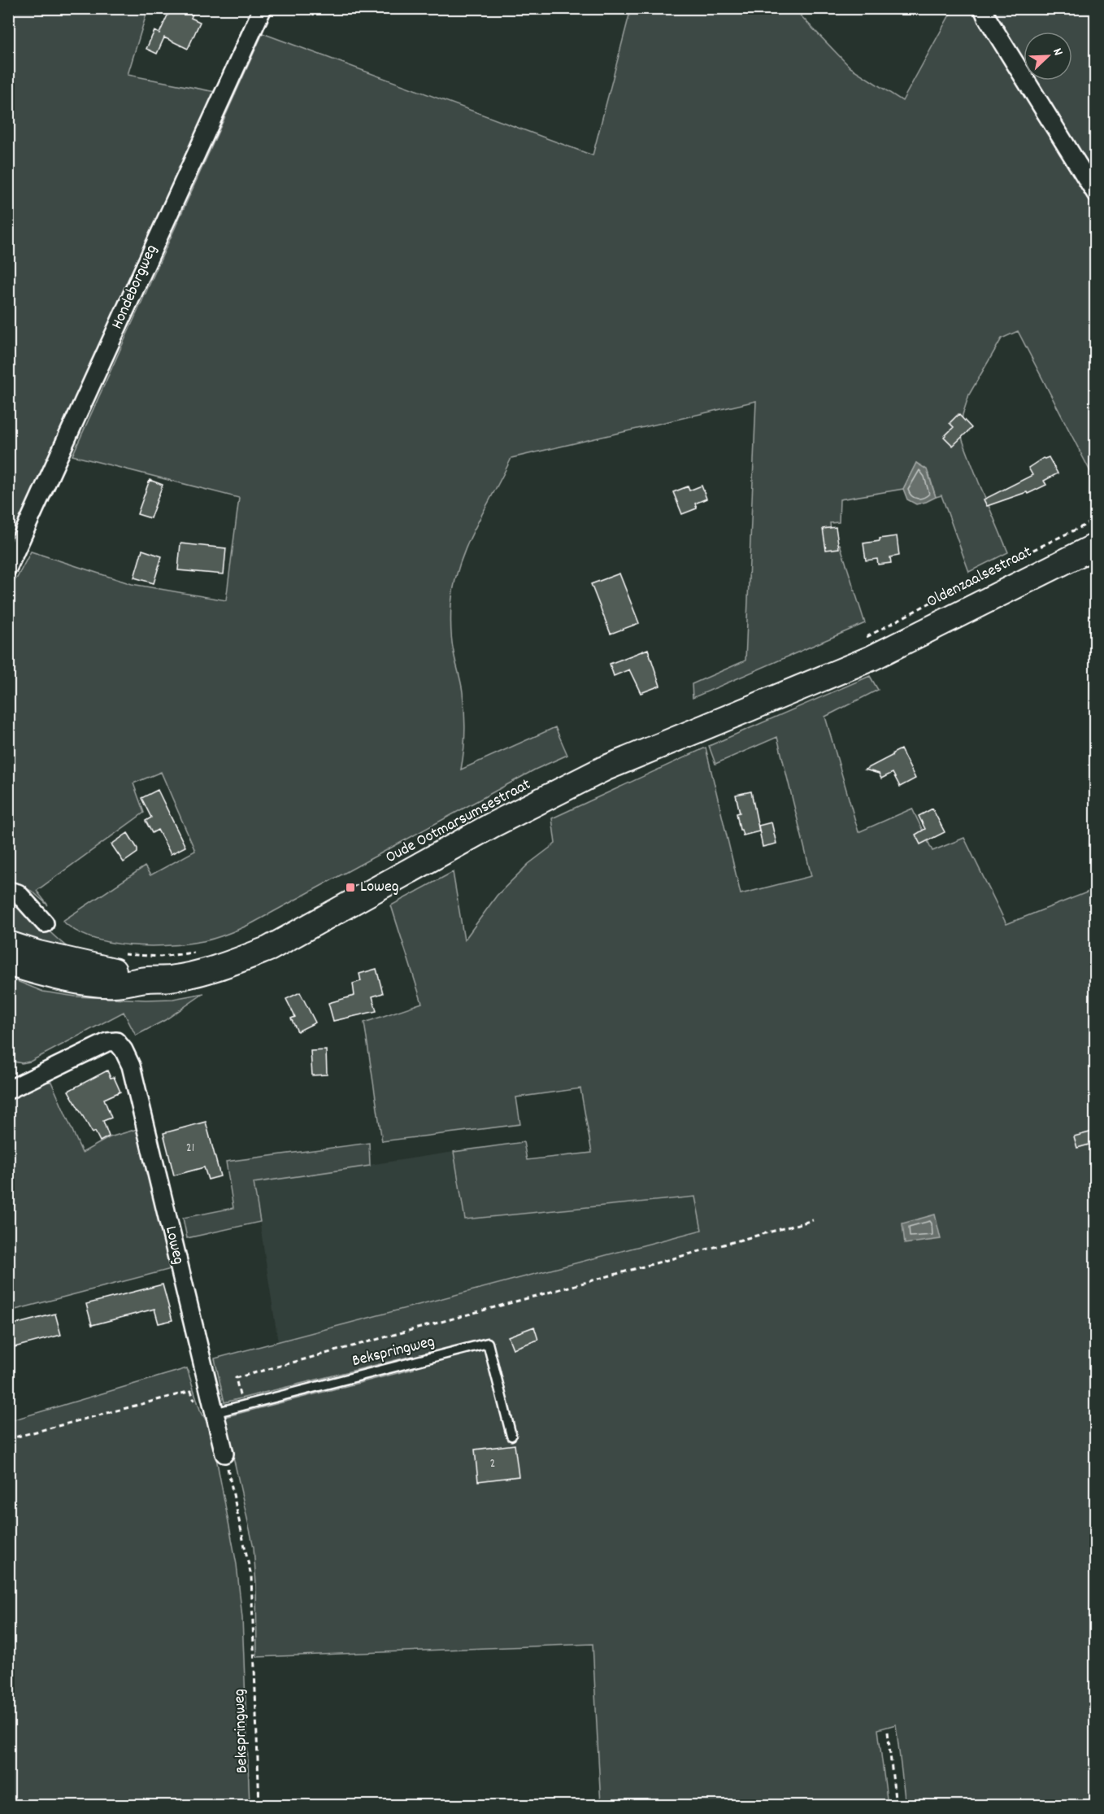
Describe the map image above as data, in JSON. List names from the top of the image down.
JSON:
{
  "streets": {
    "main road": ["Oldenzaalsestraat", "Oude Ootmarsumsestraat"],
    "street": ["Hondeborgweg", "Loweg"],
    "lane": ["Bekspringweg"]
  },
  "crossings": [
    ["Oldenzaalsestraat", "Oude Ootmarsumsestraat"],
    ["Loweg", "Bekspringweg"]
  ],
  "places": {
    "transit": ["Loweg"]
  },
  "house_numbers": ["21", "2"],
  "north": "top right"
}
